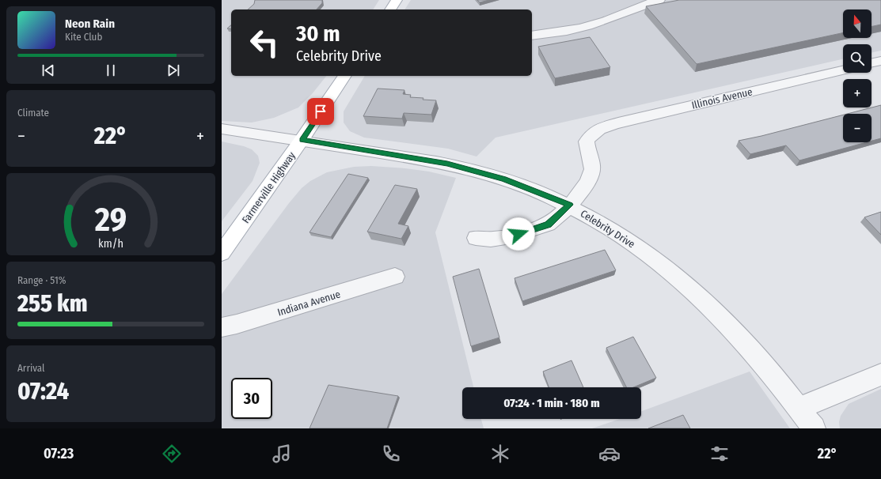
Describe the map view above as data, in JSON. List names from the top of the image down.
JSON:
{
  "streets": {
    "main road": ["Farmerville Highway"],
    "street": ["Illinois Avenue", "Celebrity Drive", "Indiana Avenue"]
  },
  "crossings": [
    ["Illinois Avenue", "Celebrity Drive"],
    ["Farmerville Highway", "Celebrity Drive"]
  ],
  "north": "top",
  "page": {
    "map_buttons": ["+", "−"],
    "turn": ["30 m", "Celebrity Drive"],
    "song": ["Neon Rain", "Kite Club"],
    "tile": [
      "Climate",
      ["Range · 51%", "255 km"],
      ["Arrival", "07:24"]
    ],
    "heat": ["−", "22°", "+"],
    "limit": "30",
    "trip": "07:24 · 1 min · 180 m",
    "tabs": ["07:23", "22°"],
    "gauge": ["29", "km/h"]
  }
}
